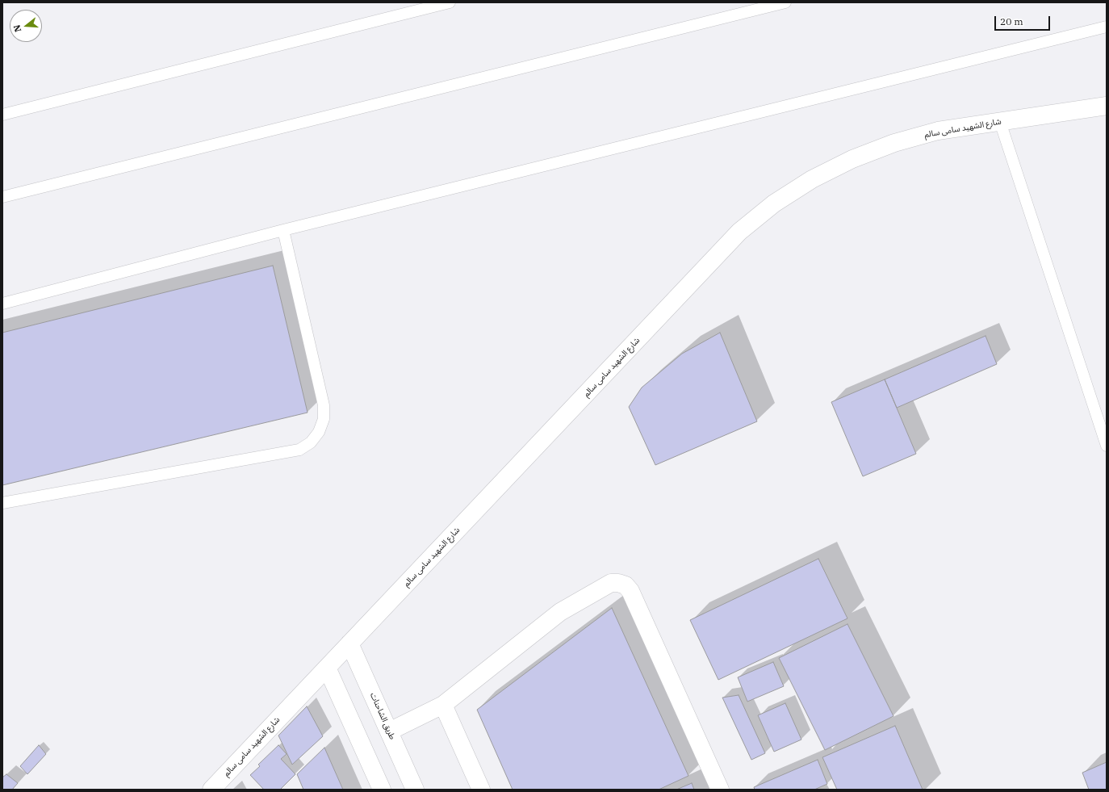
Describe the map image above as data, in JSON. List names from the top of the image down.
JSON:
{
  "streets": {
    "main road": ["شارع الشهيد سامى سالم", "طريق الشاحنات"]
  },
  "crossings": [
    ["شارع الشهيد سامى سالم", "طريق الشاحنات"]
  ],
  "scale_bar": "20 m",
  "north": "left"
}
